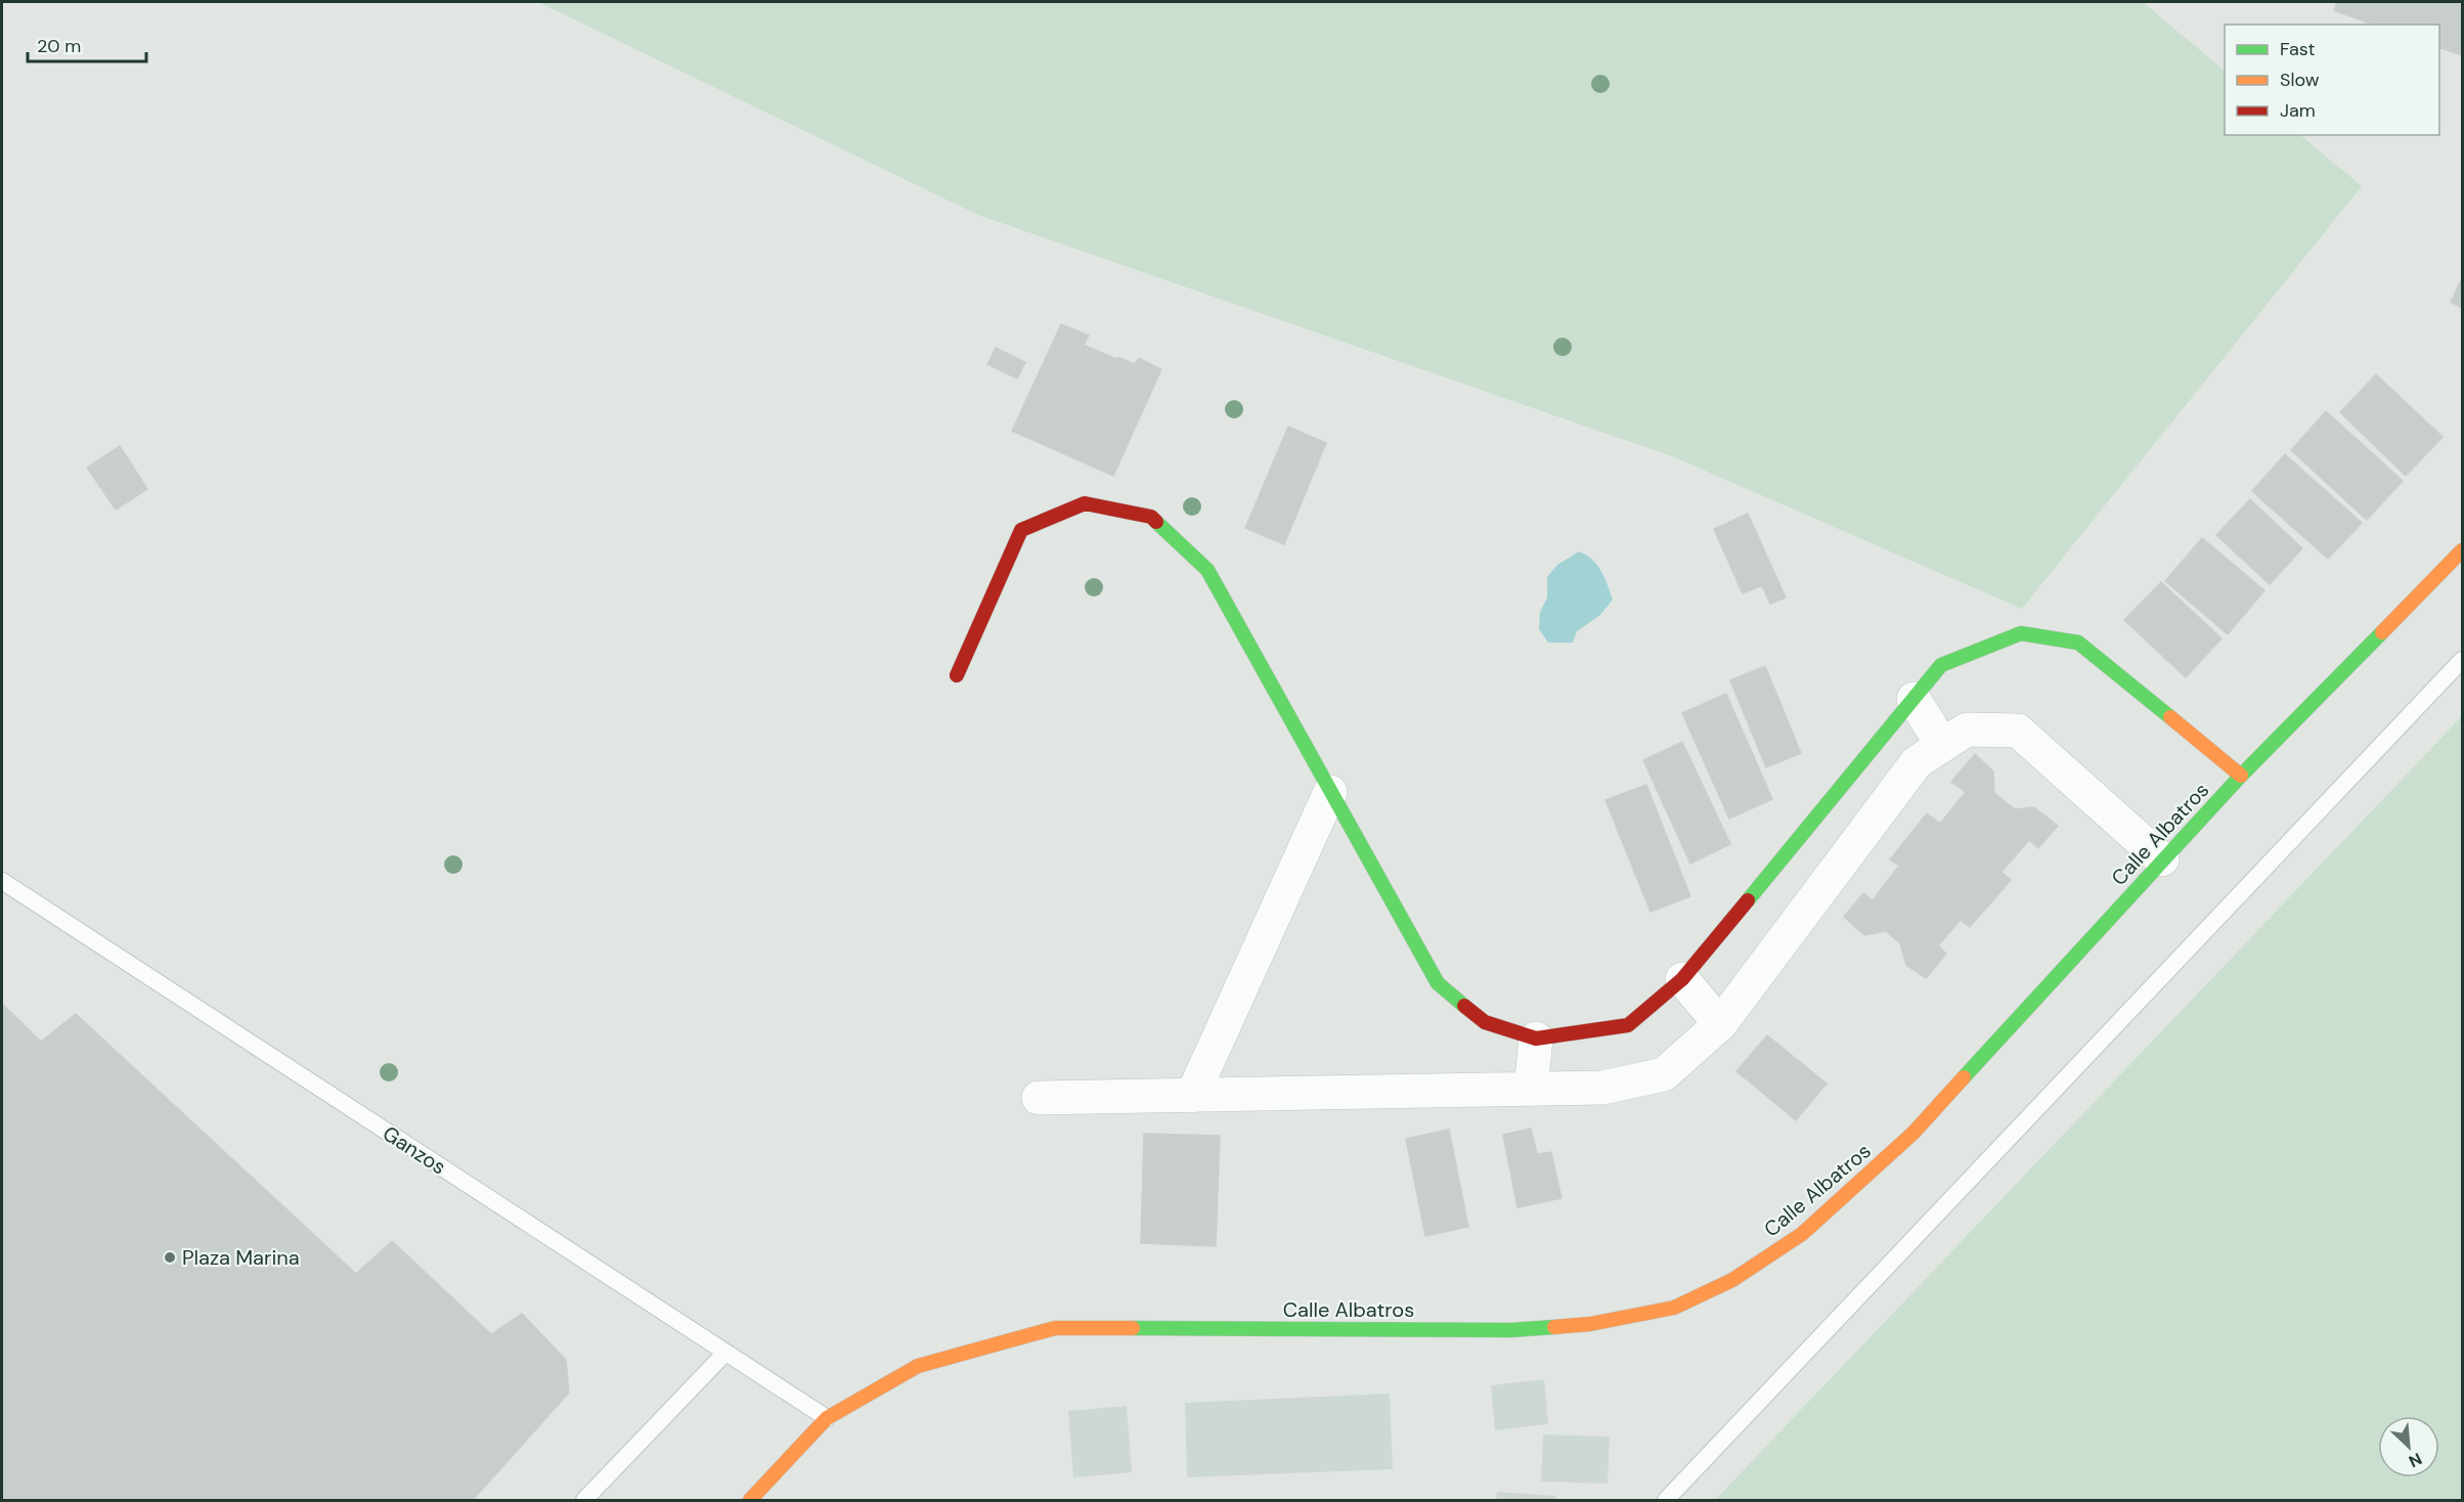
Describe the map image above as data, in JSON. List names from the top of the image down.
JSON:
{
  "streets": {
    "street": ["Calle Albatros"],
    "lane": ["Ganzos"]
  },
  "crossings": [
    ["Calle Albatros", "Ganzos"]
  ],
  "places": ["Plaza Marina"],
  "legend": ["Fast", "Slow", "Jam"],
  "scale_bar": "20 m",
  "north": "bottom right"
}
